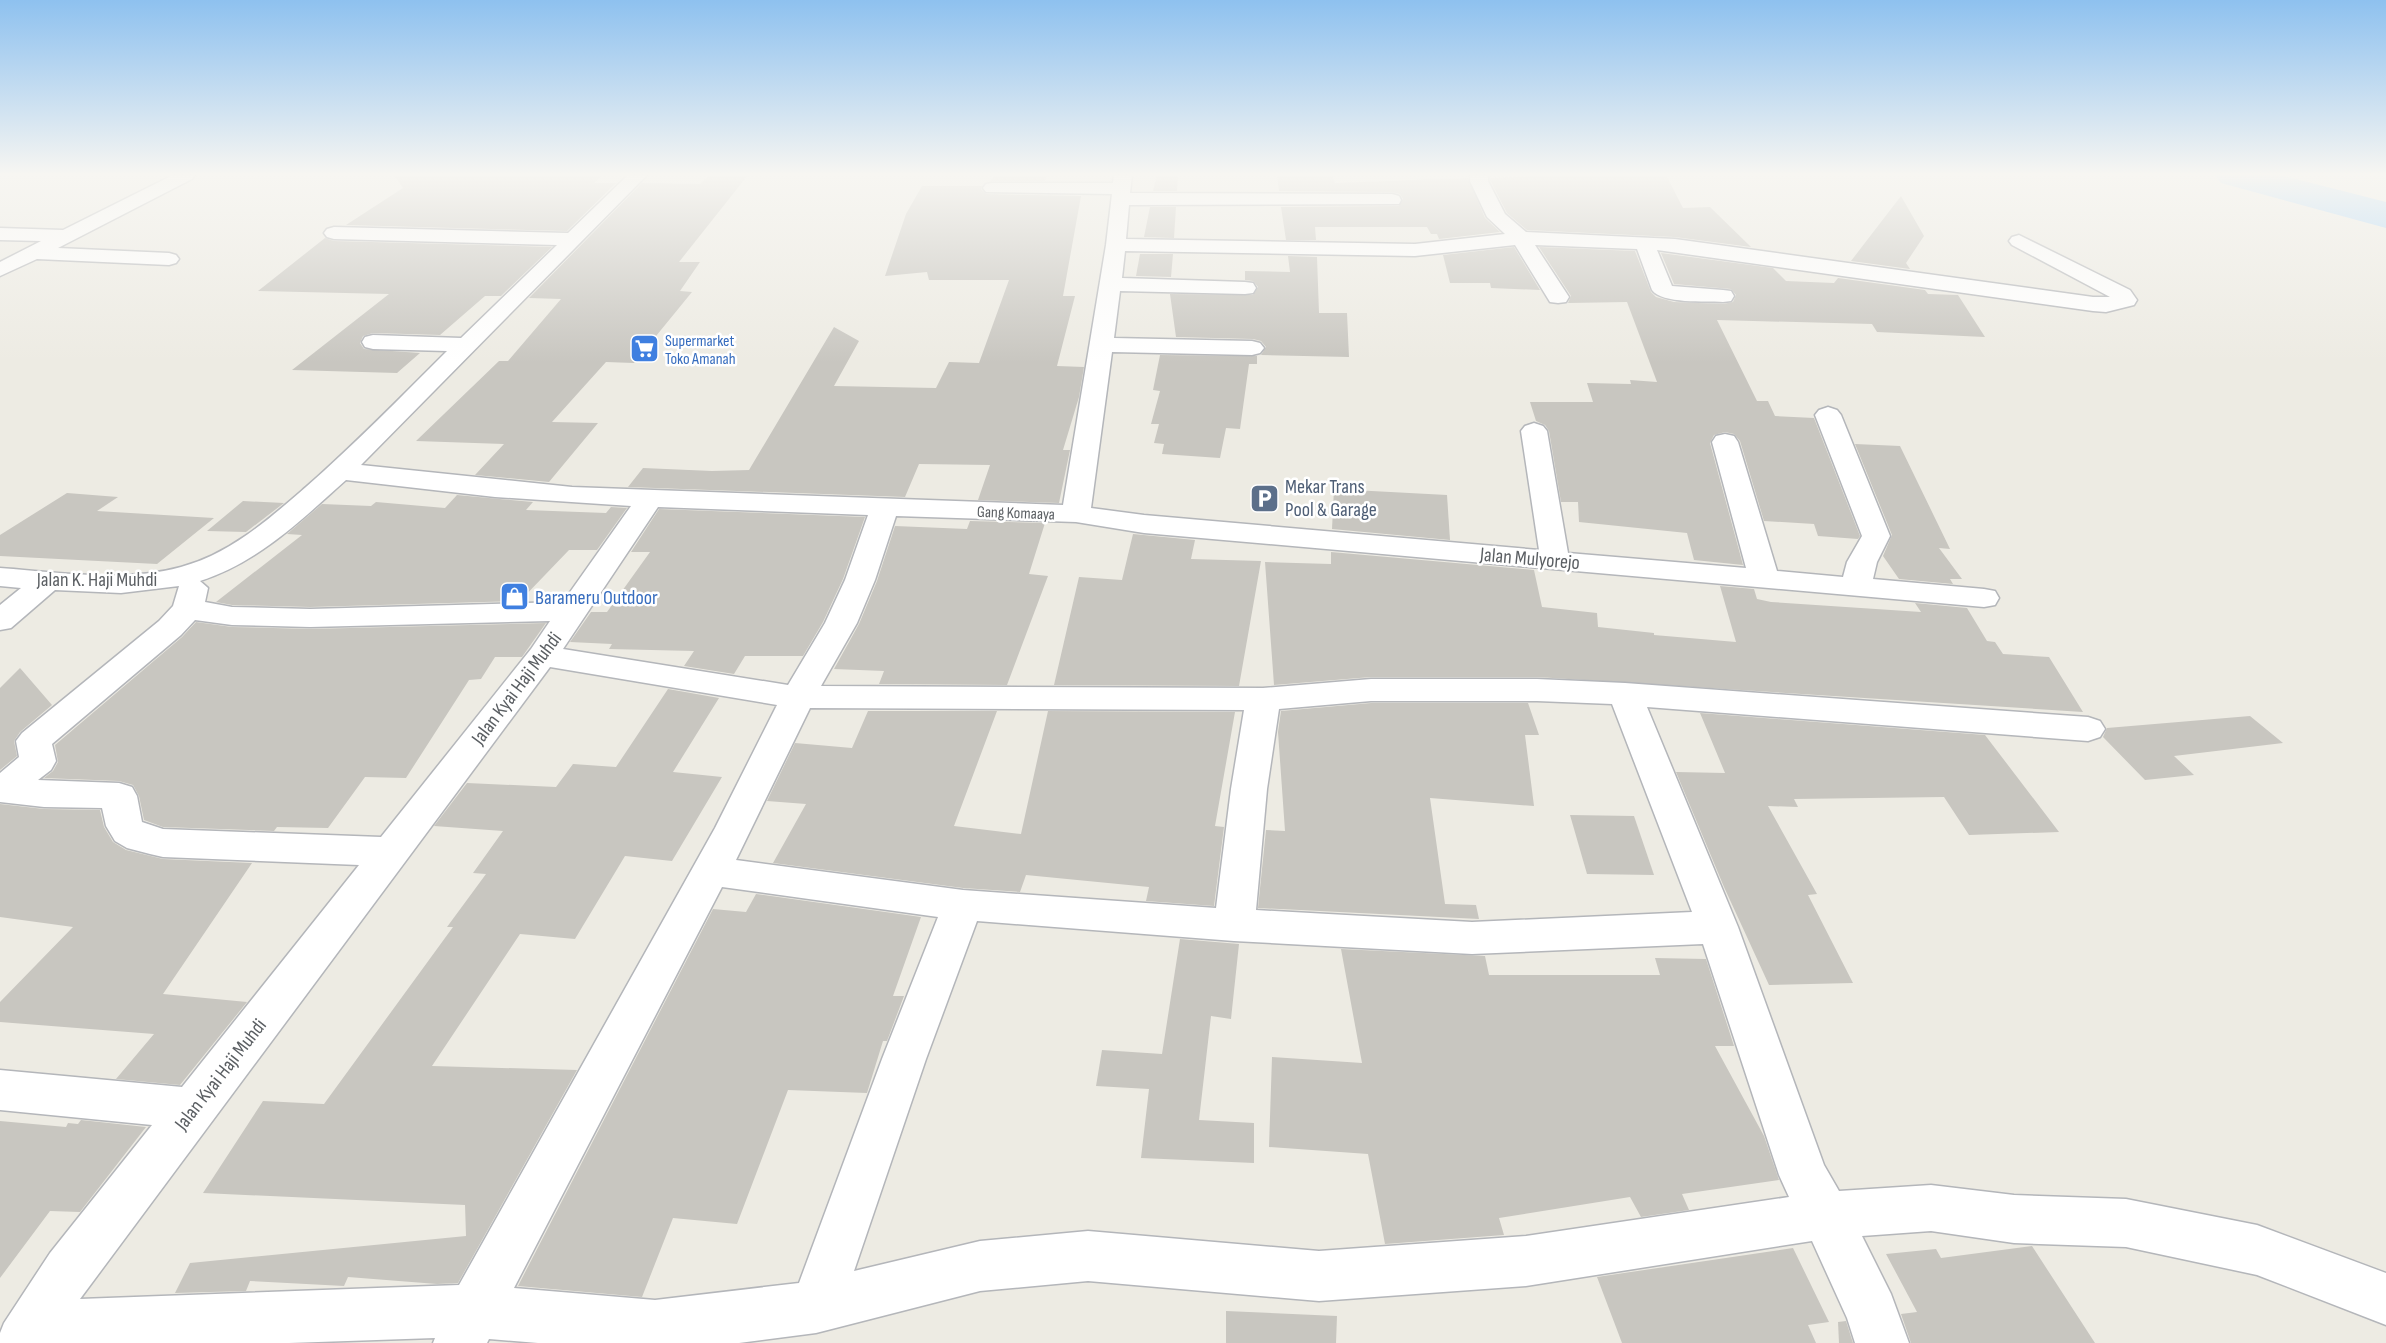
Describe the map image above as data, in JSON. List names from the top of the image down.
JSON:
{
  "streets": {
    "street": [
      "Gang Komaaya",
      "Jalan Mulyorejo",
      "Jalan K. Haji Muhdi",
      "Jalan Kyai Haji Muhdi"
    ]
  },
  "crossings": [
    ["Gang Komaaya", "Jalan Mulyorejo"],
    ["Gang Komaaya", "Jalan Kyai Haji Muhdi"]
  ],
  "places": {
    "supermarket": ["Supermarket Toko Amanah"],
    "parking": ["Mekar Trans Pool & Garage"],
    "shop": ["Barameru Outdoor"]
  }
}
